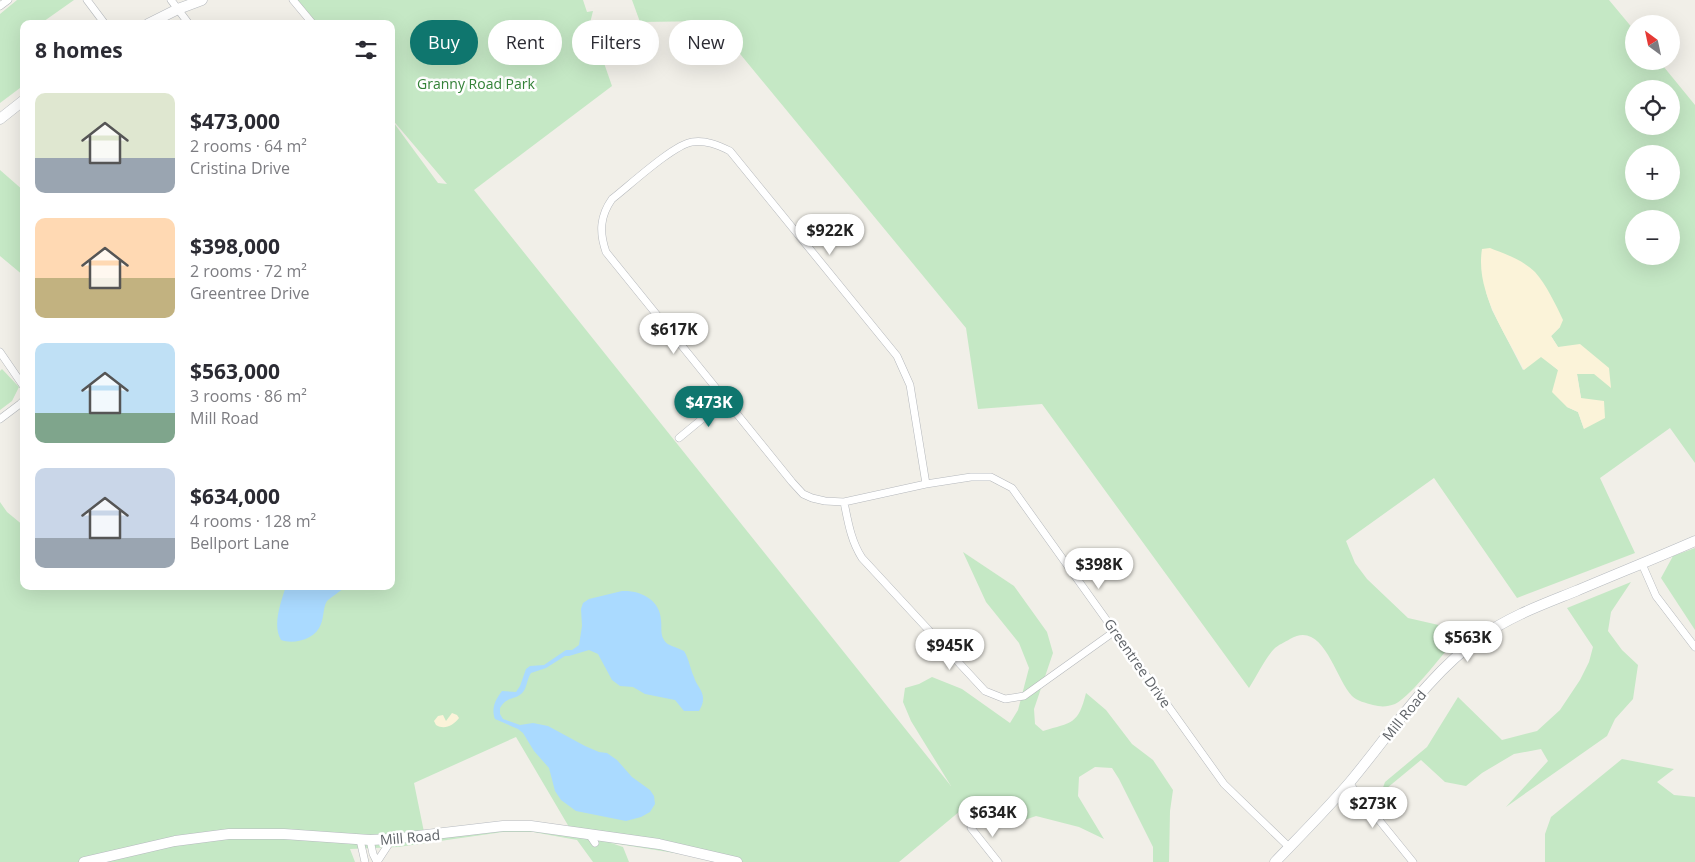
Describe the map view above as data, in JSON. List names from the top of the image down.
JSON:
{
  "streets": {
    "main road": ["Mill Road"],
    "street": ["Greentree Drive"]
  },
  "crossings": [
    ["Greentree Drive", "Mill Road"]
  ],
  "parks": ["Granny Road Park"],
  "north": "top left",
  "page": {
    "map_buttons": ["+", "−"],
    "chip": [
      "Buy",
      "Rent",
      "Filters",
      "New"
    ],
    "heading": "8 homes",
    "list": [
      {
        "name": "$473,000",
        "note": "2 rooms · 64 m² · Cristina Drive"
      },
      {
        "name": "$398,000",
        "note": "2 rooms · 72 m² · Greentree Drive"
      },
      {
        "name": "$563,000",
        "note": "3 rooms · 86 m² · Mill Road"
      },
      {
        "name": "$634,000",
        "note": "4 rooms · 128 m² · Bellport Lane"
      }
    ],
    "price": [
      "$922K",
      "$617K",
      "$473K",
      "$398K",
      "$563K",
      "$945K",
      "$273K",
      "$634K"
    ]
  }
}
